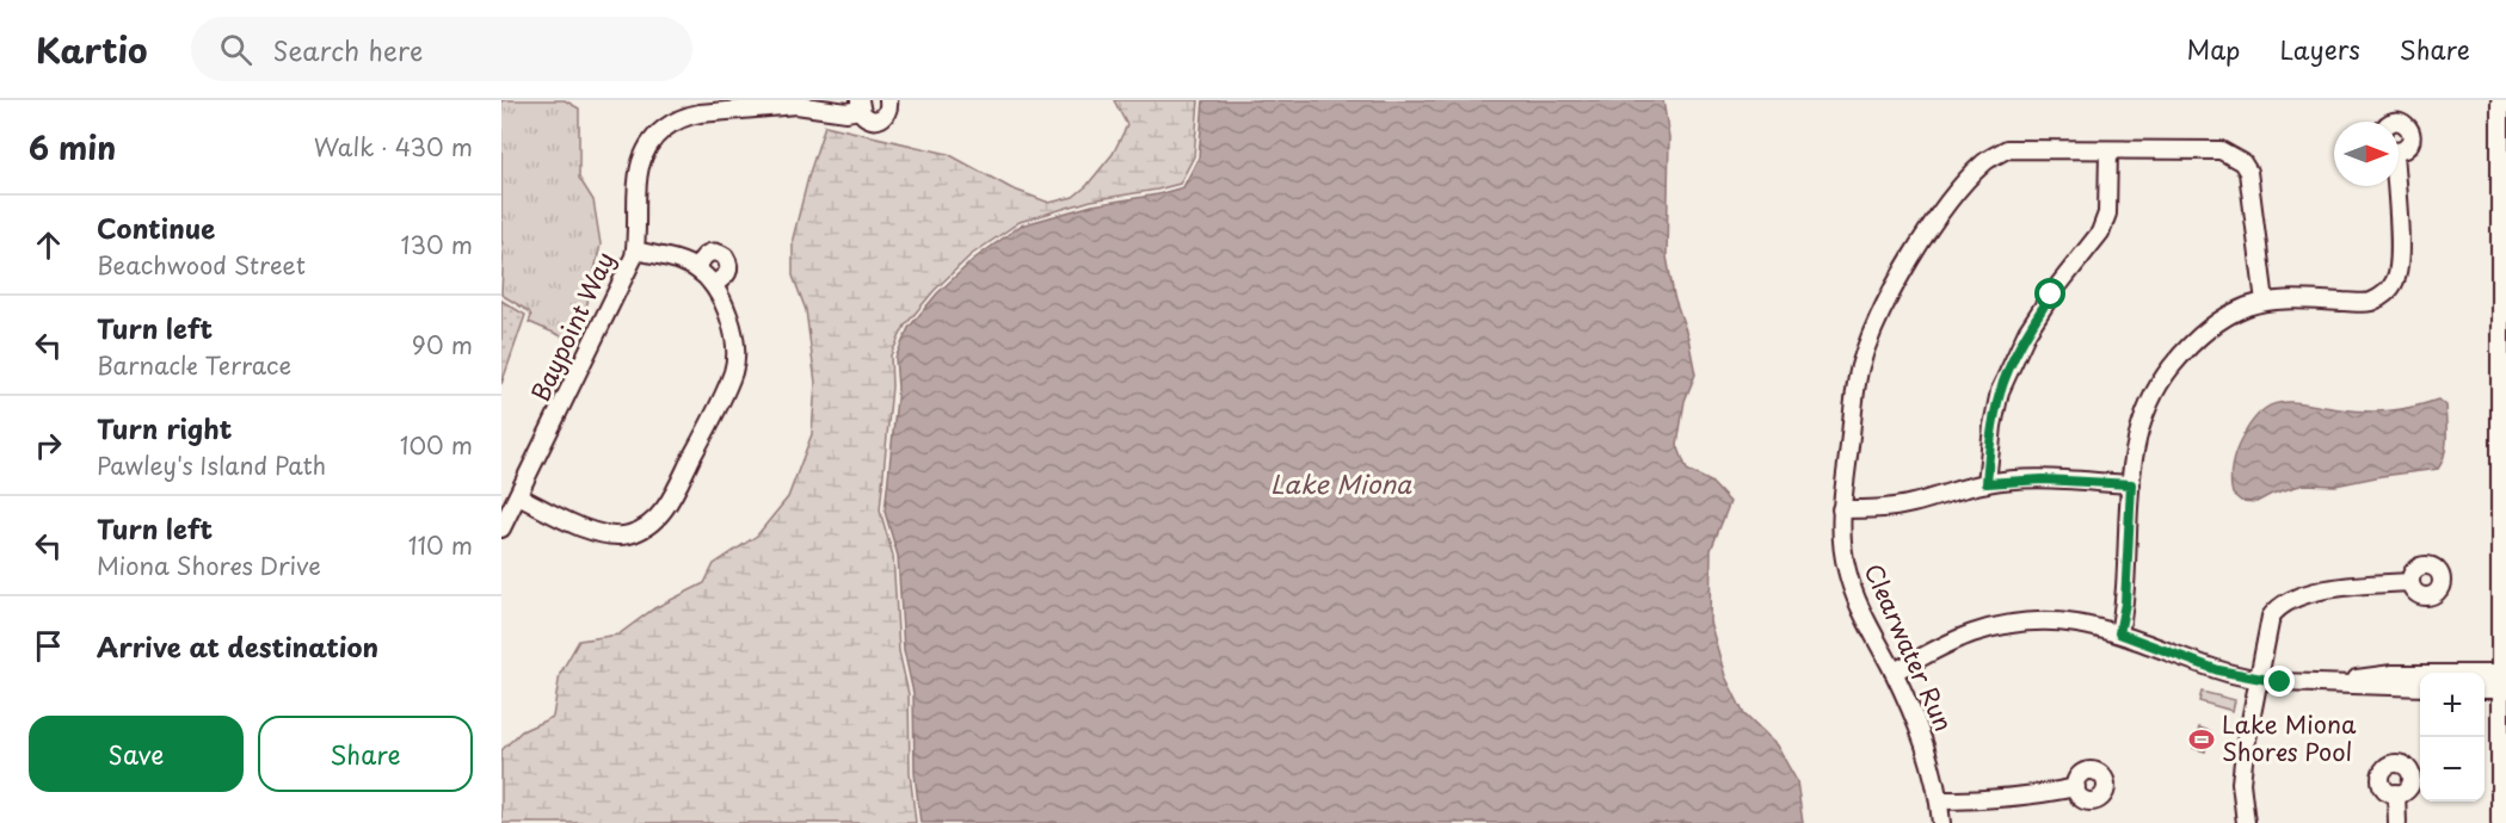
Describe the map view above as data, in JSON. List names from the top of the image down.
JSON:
{
  "streets": {
    "street": ["Baypoint Way", "Clearwater Run"]
  },
  "water": ["Lake Miona"],
  "places": {
    "sports": ["Lake Miona Shores Pool"]
  },
  "north": "right",
  "page": {
    "header": "Kartio",
    "search": "Search here",
    "nav": ["Map", "Layers", "Share"],
    "heading": ["6 min", "Walk · 430 m"],
    "list": [
      ["Continue", "Beachwood Street", "130 m"],
      ["Turn left", "Barnacle Terrace", "90 m"],
      ["Turn right", "Pawley's Island Path", "100 m"],
      ["Turn left", "Miona Shores Drive", "110 m"],
      "Arrive at destination"
    ],
    "map_buttons": ["+", "−"],
    "buttons": ["Save", "Share"]
  }
}
